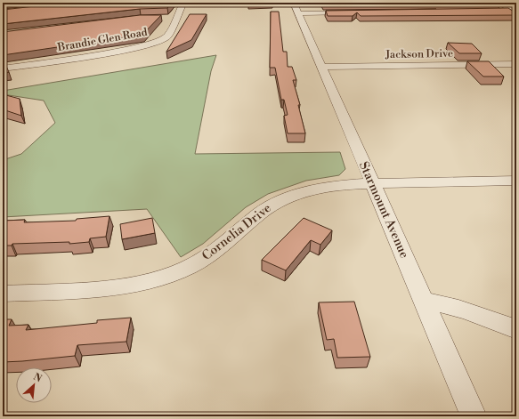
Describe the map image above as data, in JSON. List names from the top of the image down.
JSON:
{
  "streets": {
    "street": [
      "Brandie Glen Road",
      "Jackson Drive",
      "Starmount Avenue",
      "Cornelia Drive"
    ]
  },
  "crossings": [
    ["Jackson Drive", "Starmount Avenue"],
    ["Starmount Avenue", "Cornelia Drive"]
  ],
  "north": "top right"
}
